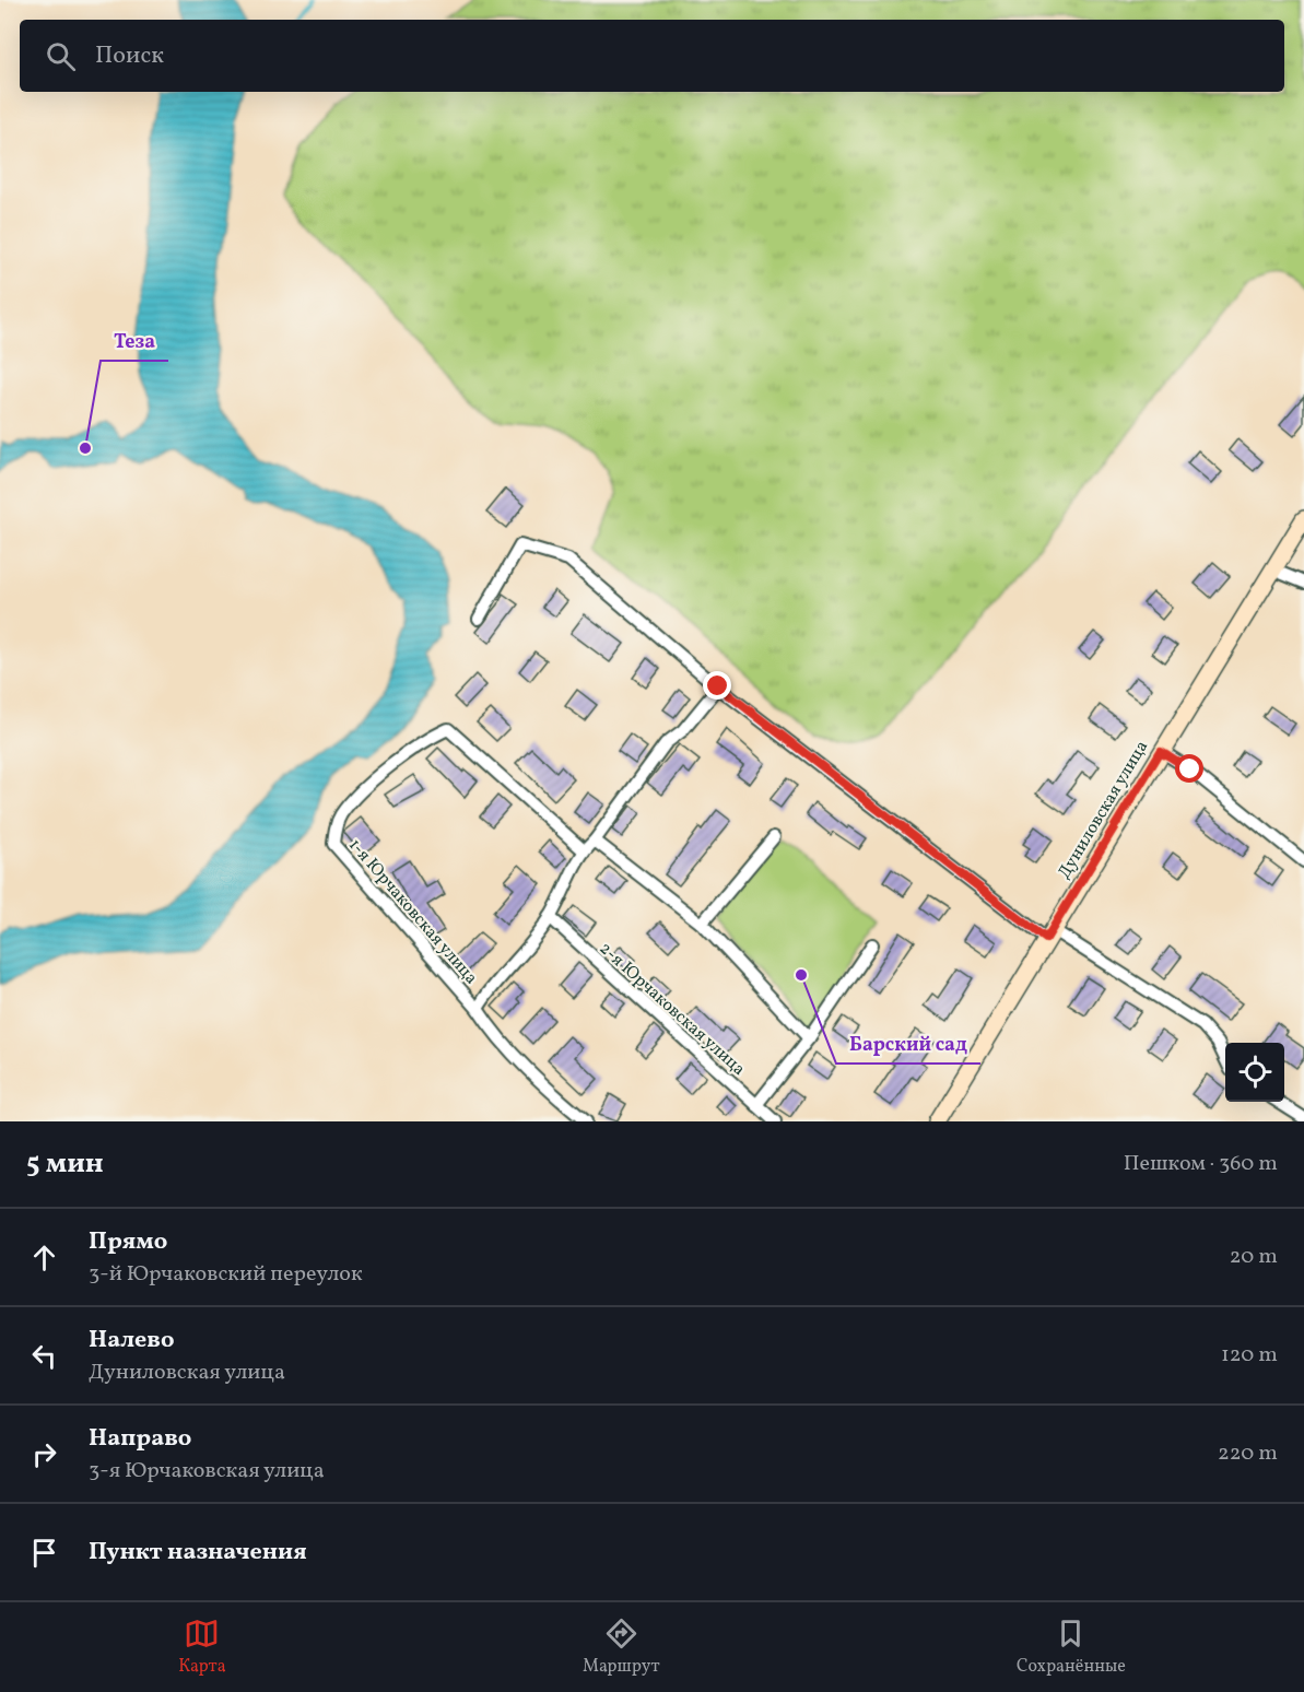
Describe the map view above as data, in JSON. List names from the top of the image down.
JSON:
{
  "streets": {
    "main road": ["Дуниловская улица"],
    "street": ["1-я Юрчаковская улица", "2-я Юрчаковская улица"]
  },
  "places": ["Теза", "Барский сад"],
  "page": {
    "search": "Поиск",
    "heading": ["5 мин", "Пешком · 360 m"],
    "list": [
      ["Прямо", "3-й Юрчаковский переулок", "20 m"],
      ["Налево", "Дуниловская улица", "120 m"],
      ["Направо", "3-я Юрчаковская улица", "220 m"],
      "Пункт назначения"
    ],
    "nav": ["Карта", "Маршрут", "Сохранённые"]
  }
}
